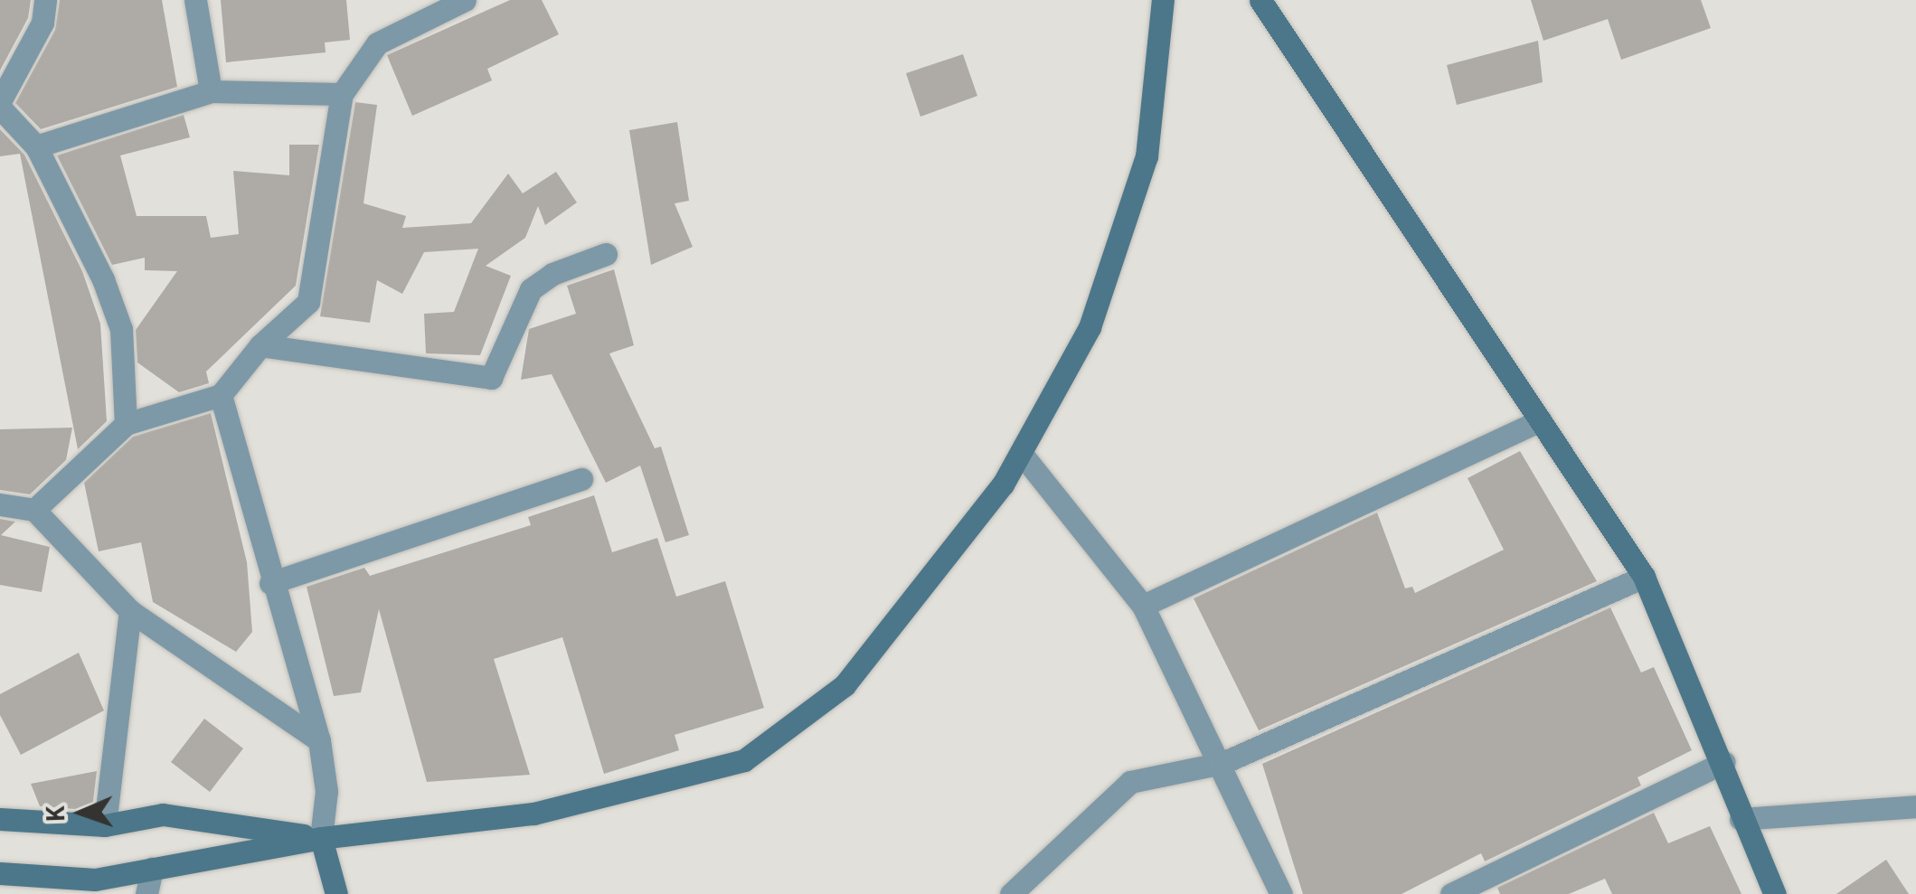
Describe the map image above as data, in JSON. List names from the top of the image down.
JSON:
{
  "north": "left"
}
